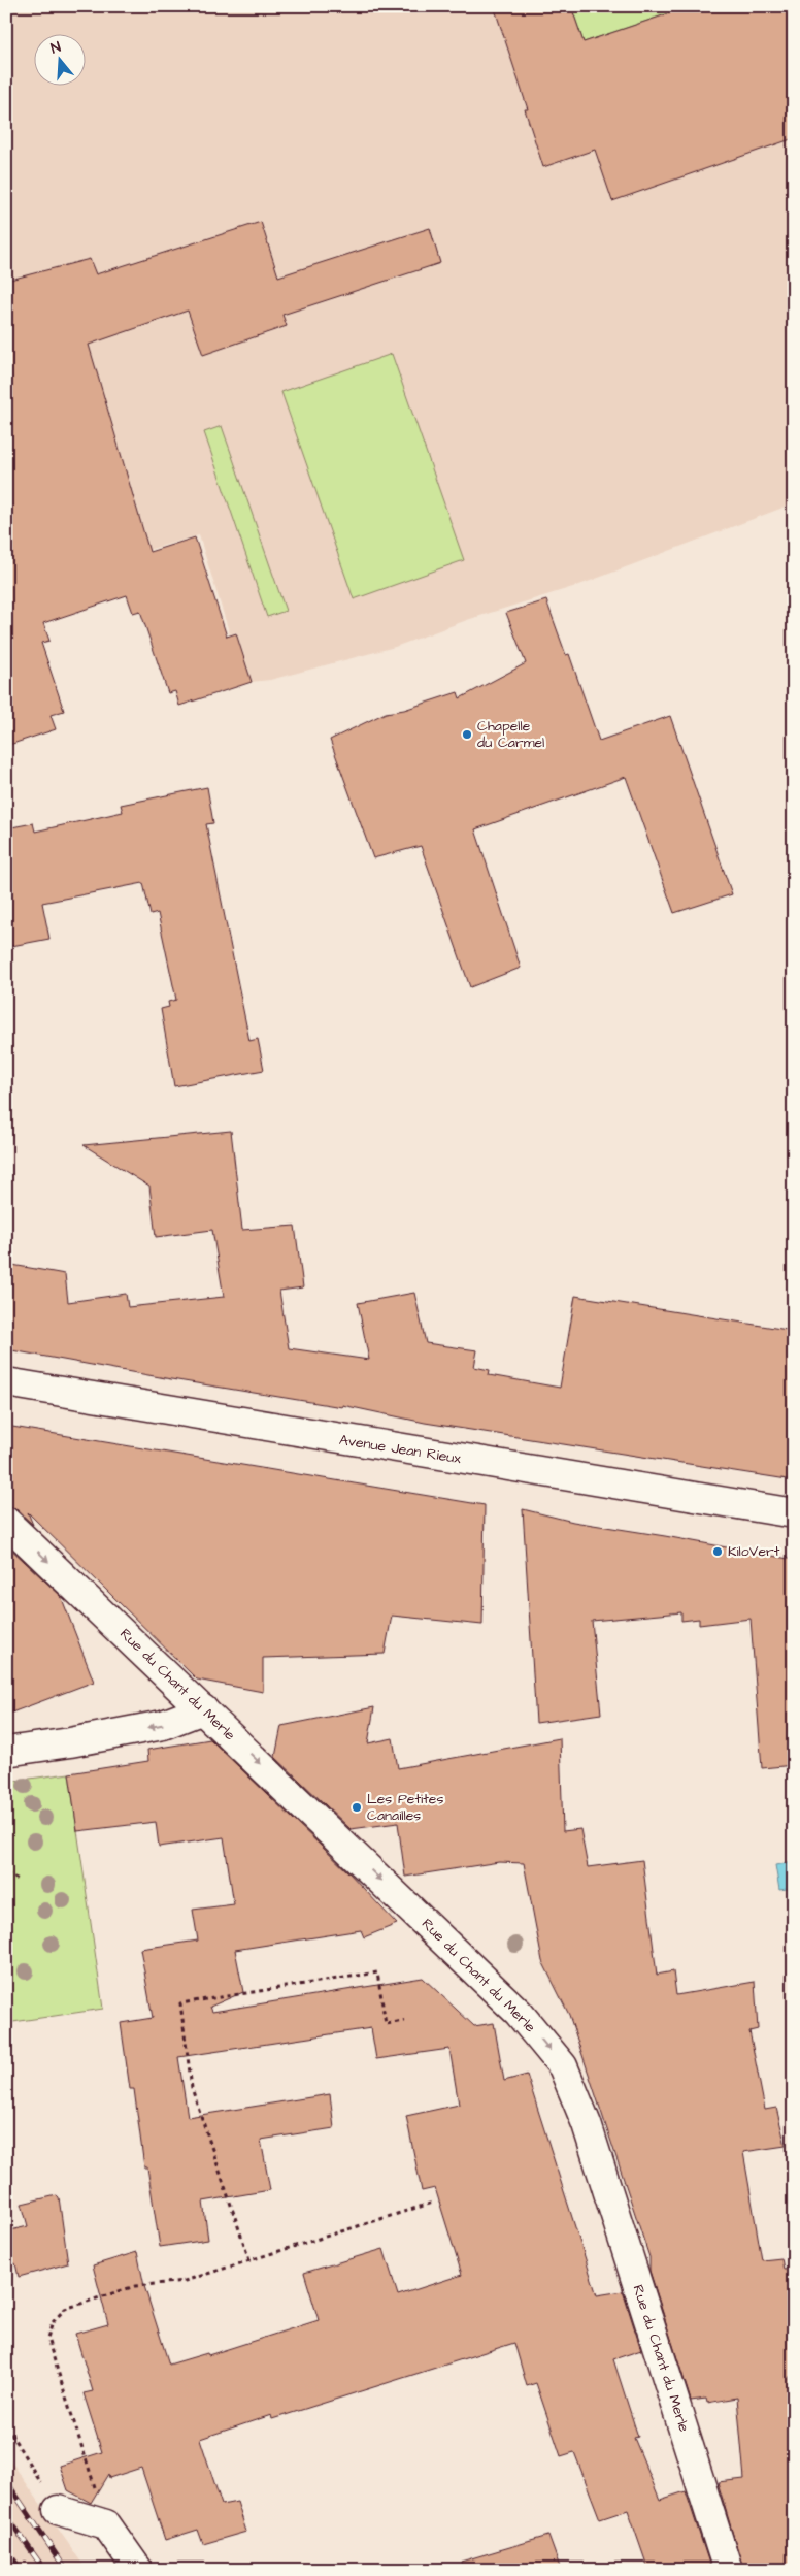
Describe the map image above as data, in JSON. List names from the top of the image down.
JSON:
{
  "streets": {
    "street": ["Avenue Jean Rieux", "Rue du Chant du Merle"]
  },
  "one_way": ["Rue du Chant du Merle"],
  "places": ["Chapelle du Carmel", "KiloVert", "Les Petites Canailles"],
  "north": "top"
}
